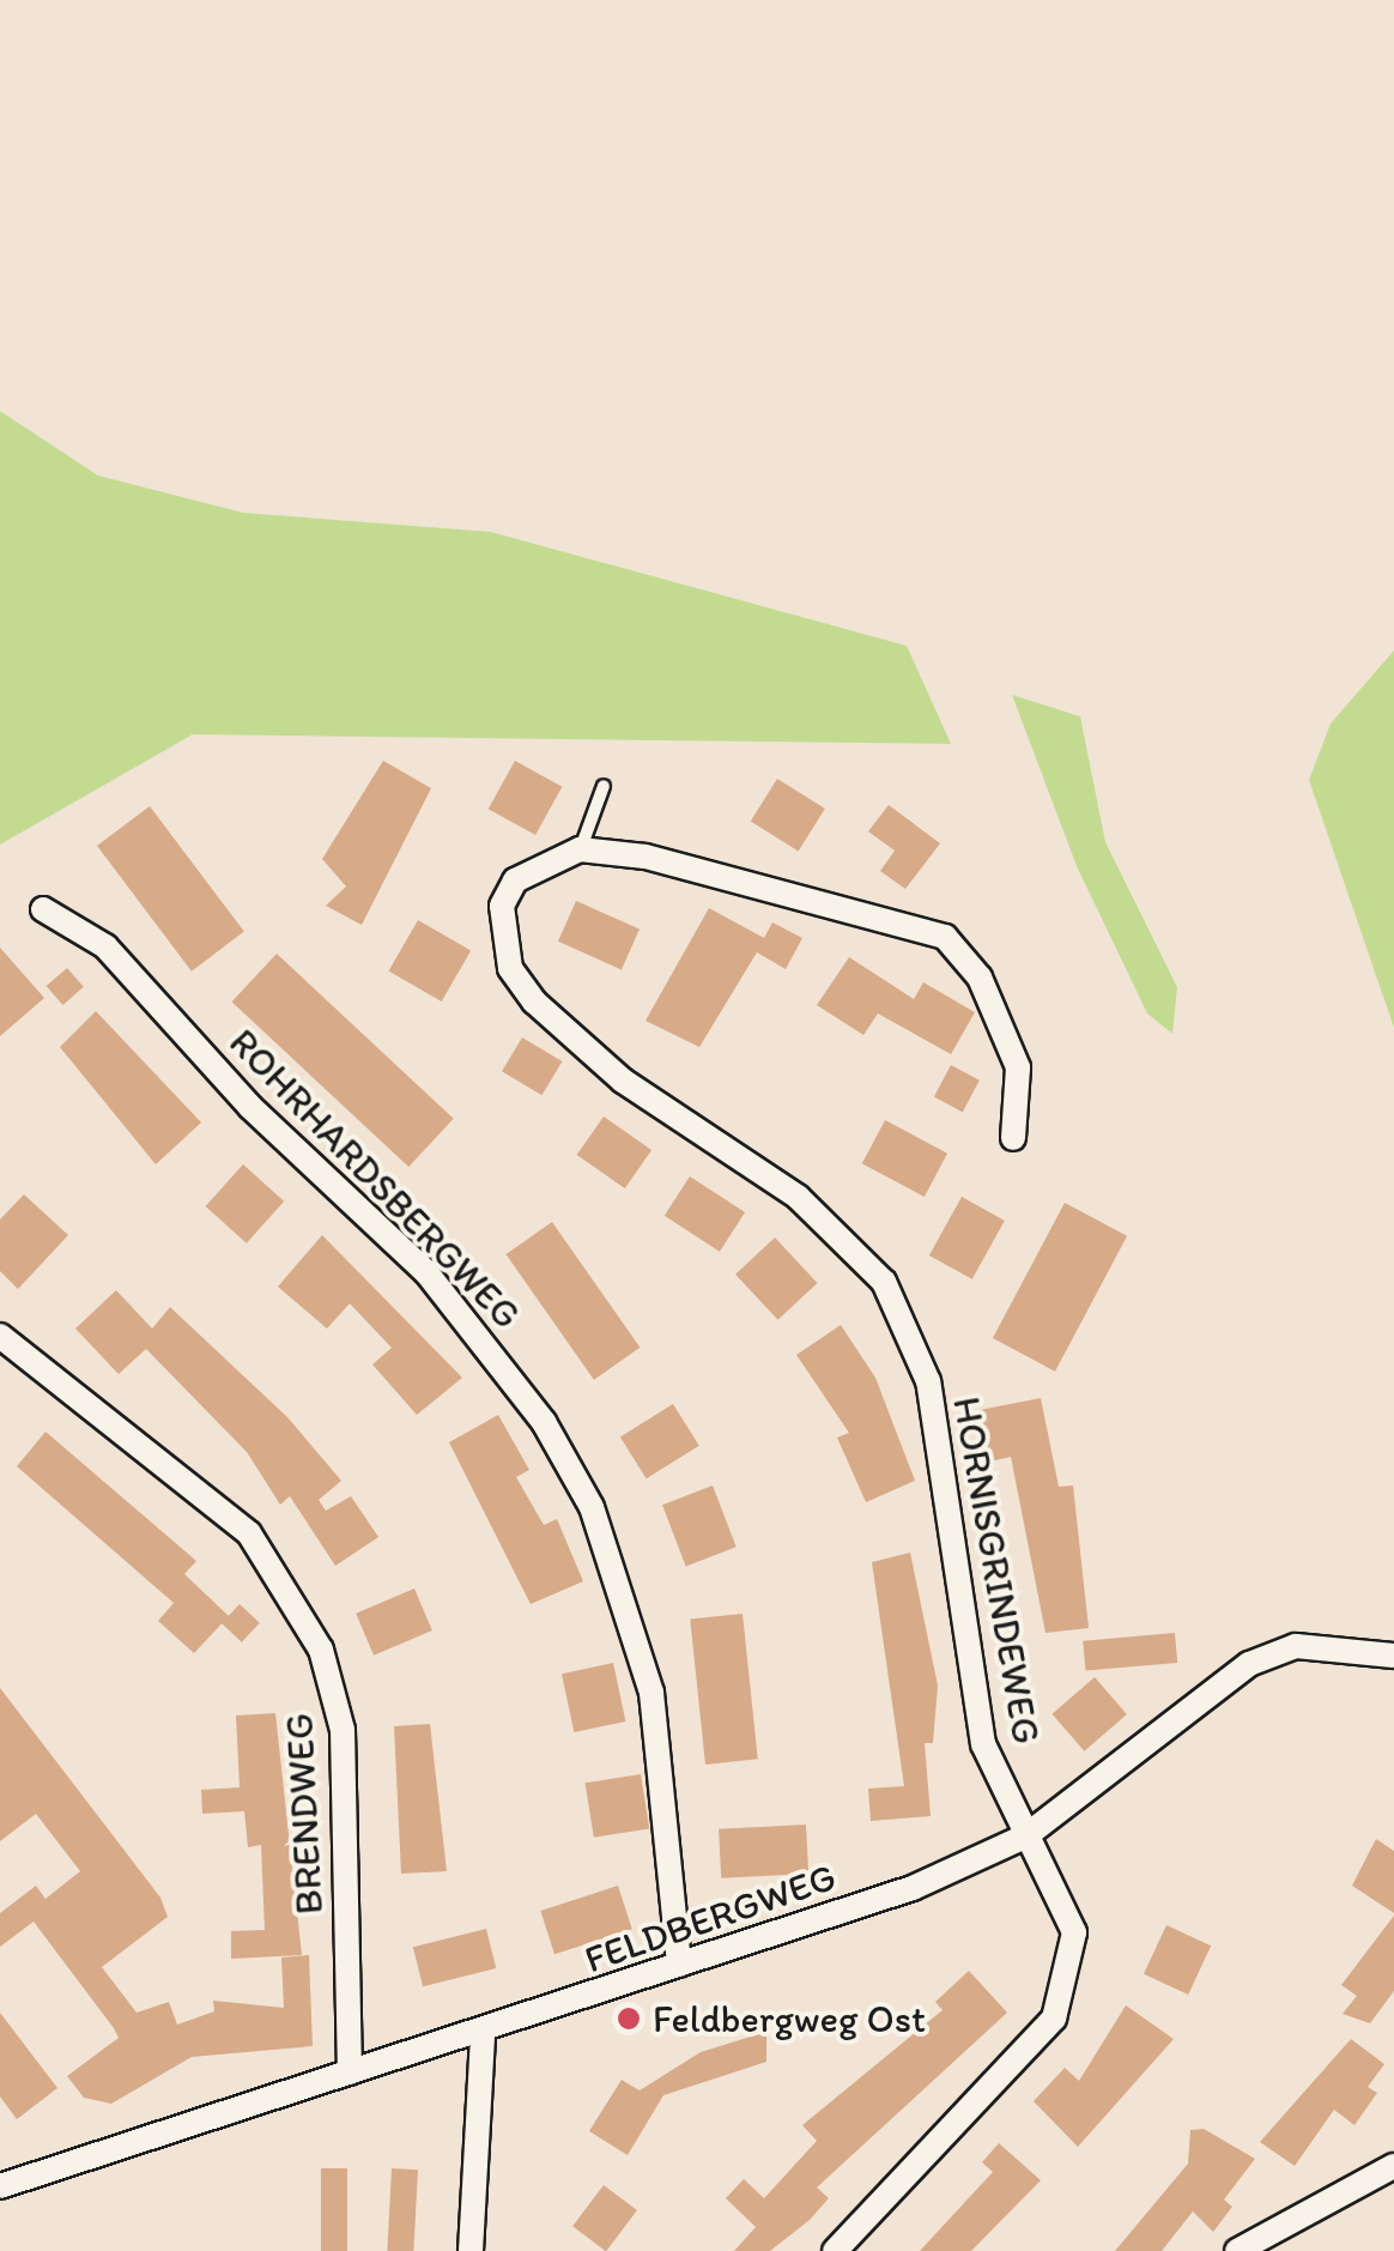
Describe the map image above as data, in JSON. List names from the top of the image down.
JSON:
{
  "streets": {
    "street": [
      "ROHRHARDSBERGWEG",
      "HORNISGRINDEWEG",
      "BRENDWEG",
      "FELDBERGWEG"
    ]
  },
  "crossings": [
    ["ROHRHARDSBERGWEG", "FELDBERGWEG"],
    ["HORNISGRINDEWEG", "FELDBERGWEG"],
    ["BRENDWEG", "FELDBERGWEG"]
  ],
  "places": ["Feldbergweg Ost"]
}
